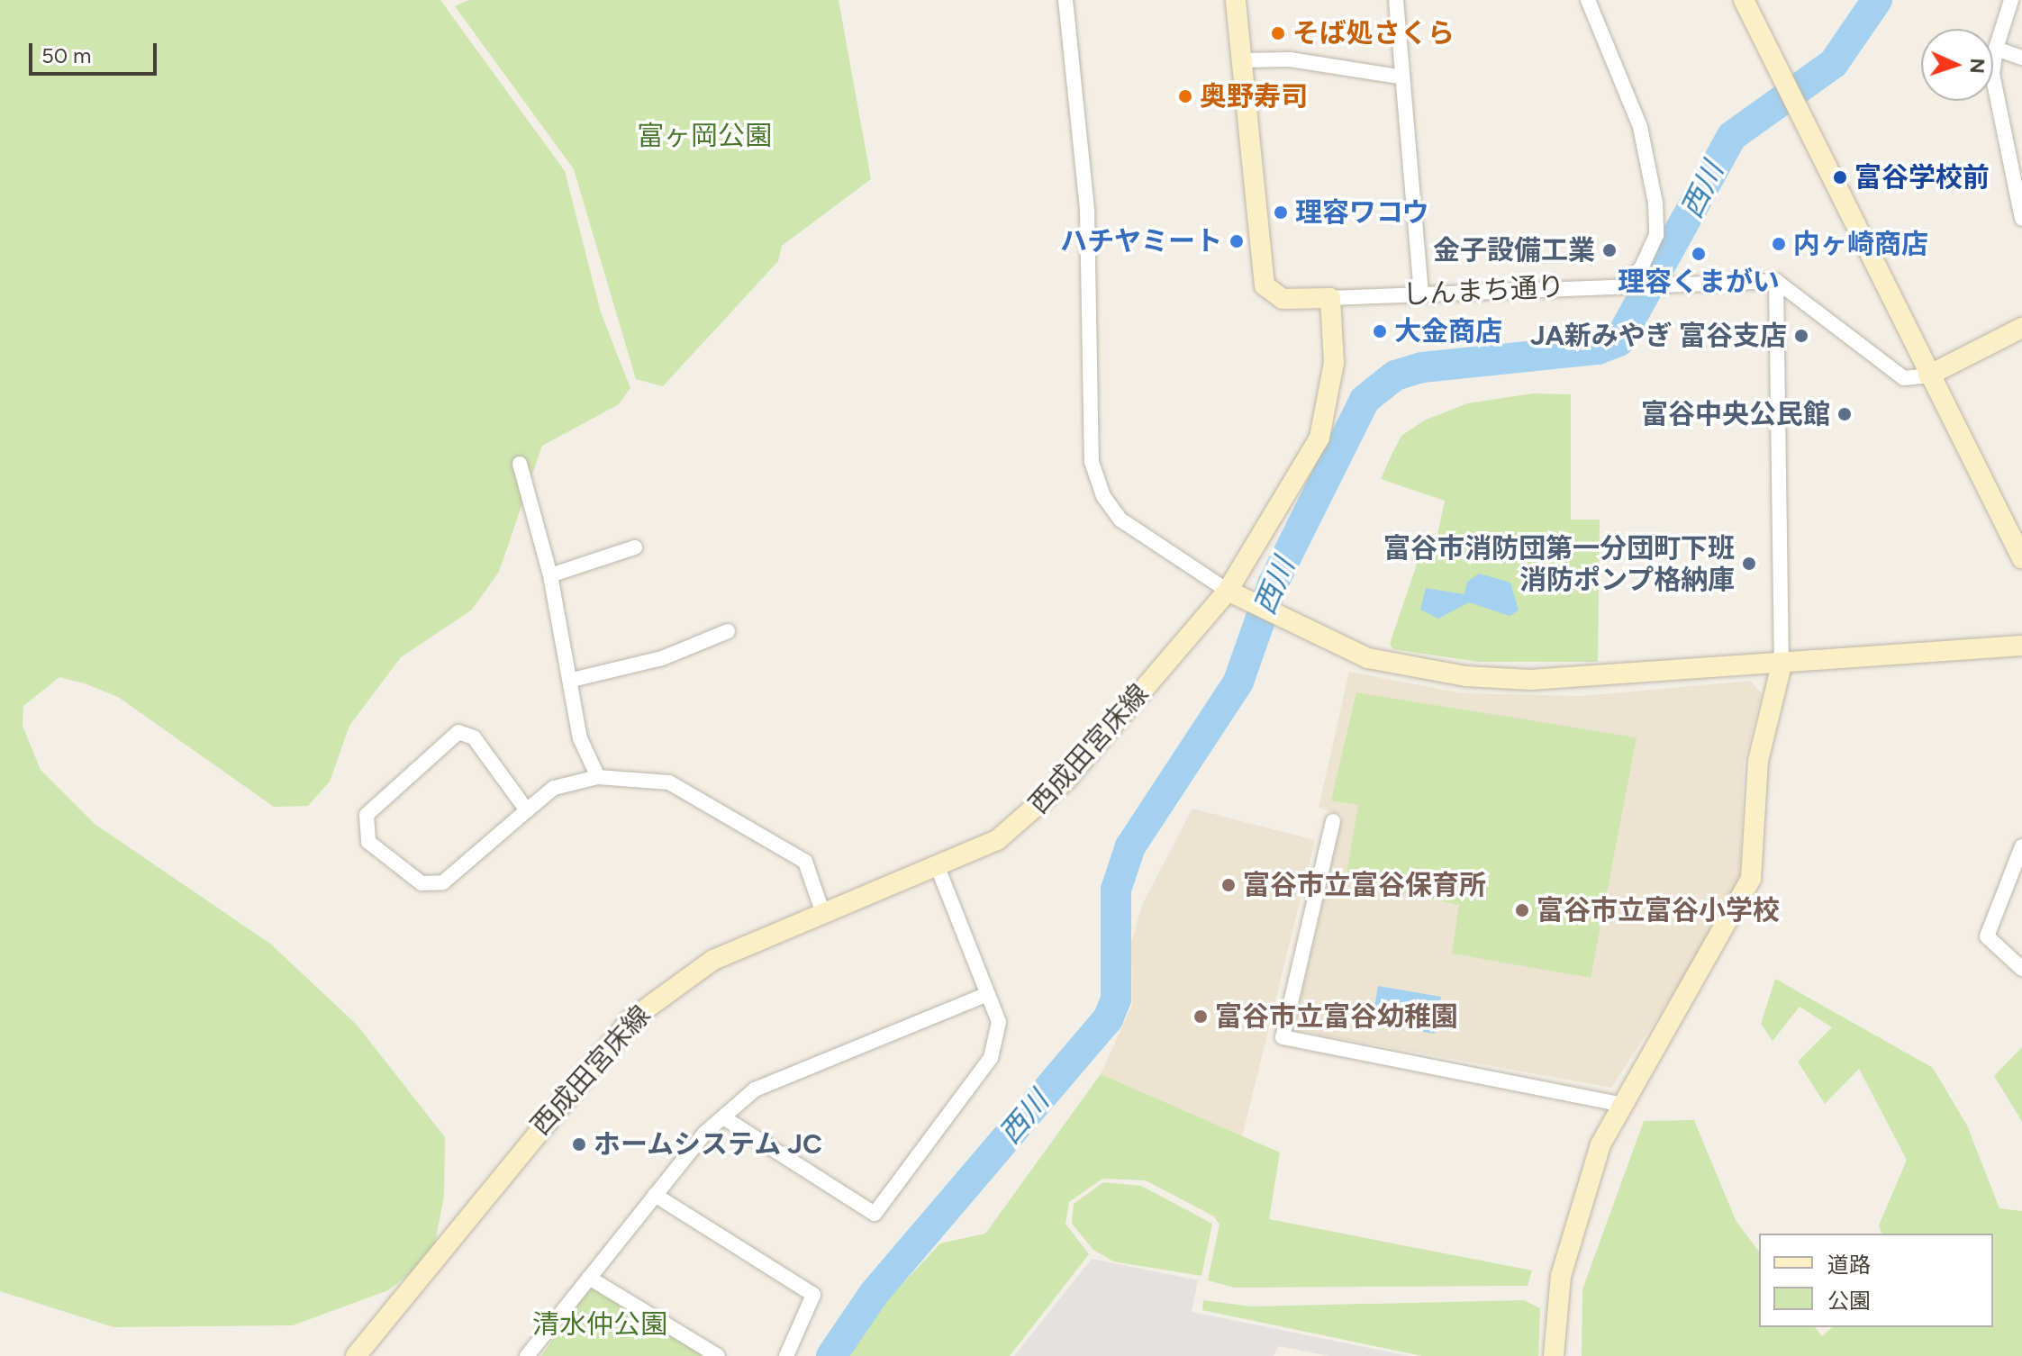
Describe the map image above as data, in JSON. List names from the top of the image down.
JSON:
{
  "streets": {
    "street": ["しんまち通り", "西成田宮床線"]
  },
  "crossings": [
    ["しんまち通り", "西成田宮床線"]
  ],
  "water": ["西川"],
  "parks": ["富ヶ岡公園", "清水仲公園"],
  "places": [
    "そば処さくら",
    "奥野寿司",
    "富谷学校前",
    "理容ワコウ",
    "ハチヤミート",
    "内ヶ崎商店",
    "金子設備工業",
    "理容くまがい",
    "大金商店",
    "JA新みやぎ 富谷支店",
    "富谷中央公民館",
    "富谷市消防団第一分団町下班 消防ポンプ格納庫",
    "富谷市立富谷保育所",
    "富谷市立富谷小学校",
    "富谷市立富谷幼稚園",
    "ホームシステム JC"
  ],
  "legend": ["道路", "公園"],
  "scale_bar": "50 m",
  "north": "right"
}
